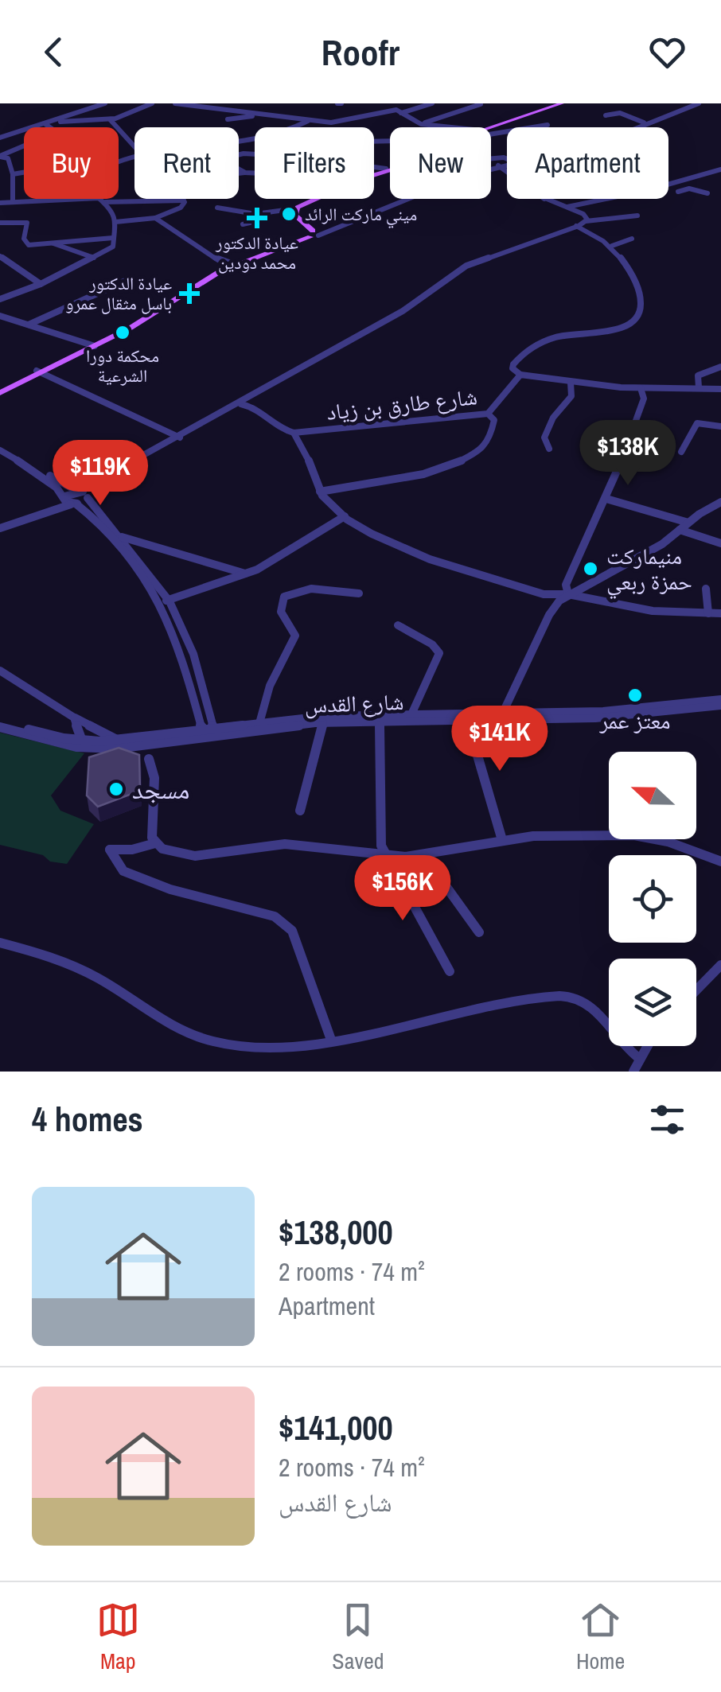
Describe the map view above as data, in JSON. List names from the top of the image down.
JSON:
{
  "streets": {
    "street": ["شارع طارق بن زياد", "شارع القدس"]
  },
  "places": {
    "other": [
      "ميني ماركت الرائد",
      "محكمة دورا الشرعية",
      "منيماركت حمزة ربعي",
      "معتز عمر",
      "مسجد"
    ],
    "health": ["عيادة الدكتور محمد دودين", "عيادة الدكتور باسل مثقال عمرو"]
  },
  "north": "left",
  "page": {
    "header": "Roofr",
    "chip": [
      "Buy",
      "Rent",
      "Filters",
      "New",
      "Apartment"
    ],
    "price": [
      "$138K",
      "$119K",
      "$141K",
      "$156K"
    ],
    "heading": "4 homes",
    "list": [
      {
        "name": "$138,000",
        "note": "2 rooms · 74 m² · Apartment"
      },
      {
        "name": "$141,000",
        "note": "2 rooms · 74 m² · شارع القدس"
      }
    ],
    "tabs": ["Map", "Saved", "Home"]
  }
}
